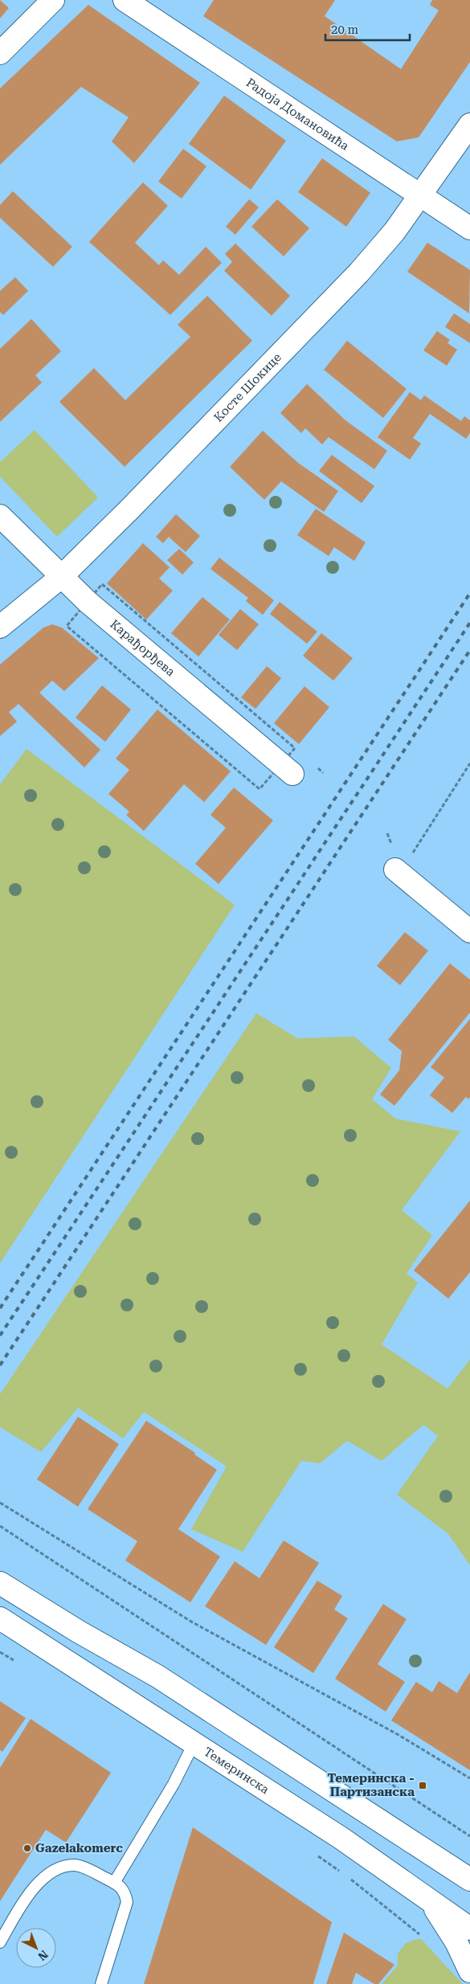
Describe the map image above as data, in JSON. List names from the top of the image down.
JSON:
{
  "streets": {
    "street": [
      "Радоја Домановића",
      "Косте Шокице",
      "Карађорђева",
      "Темеринска"
    ]
  },
  "crossings": [
    ["Радоја Домановића", "Косте Шокице"],
    ["Косте Шокице", "Карађорђева"]
  ],
  "places": {
    "transit": ["Темеринска - Партизанска"],
    "other": ["Gazelakomerc"]
  },
  "scale_bar": "20 m",
  "north": "bottom right"
}
